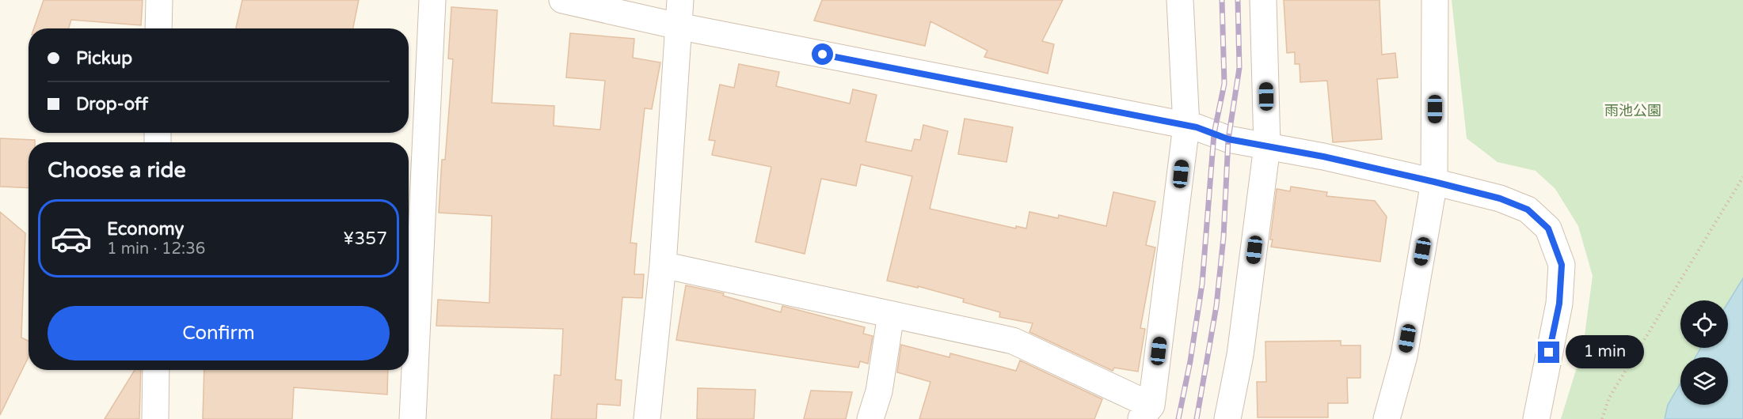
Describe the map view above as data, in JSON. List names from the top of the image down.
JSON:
{
  "parks": ["雨池公園"],
  "page": {
    "banner": ["Pickup", "Drop-off"],
    "heading": "Choose a ride",
    "list": [
      {
        "name": "Economy",
        "note": "1 min · 12:36",
        "value": "¥357"
      }
    ],
    "buttons": "Confirm",
    "bubble": "1 min"
  }
}
